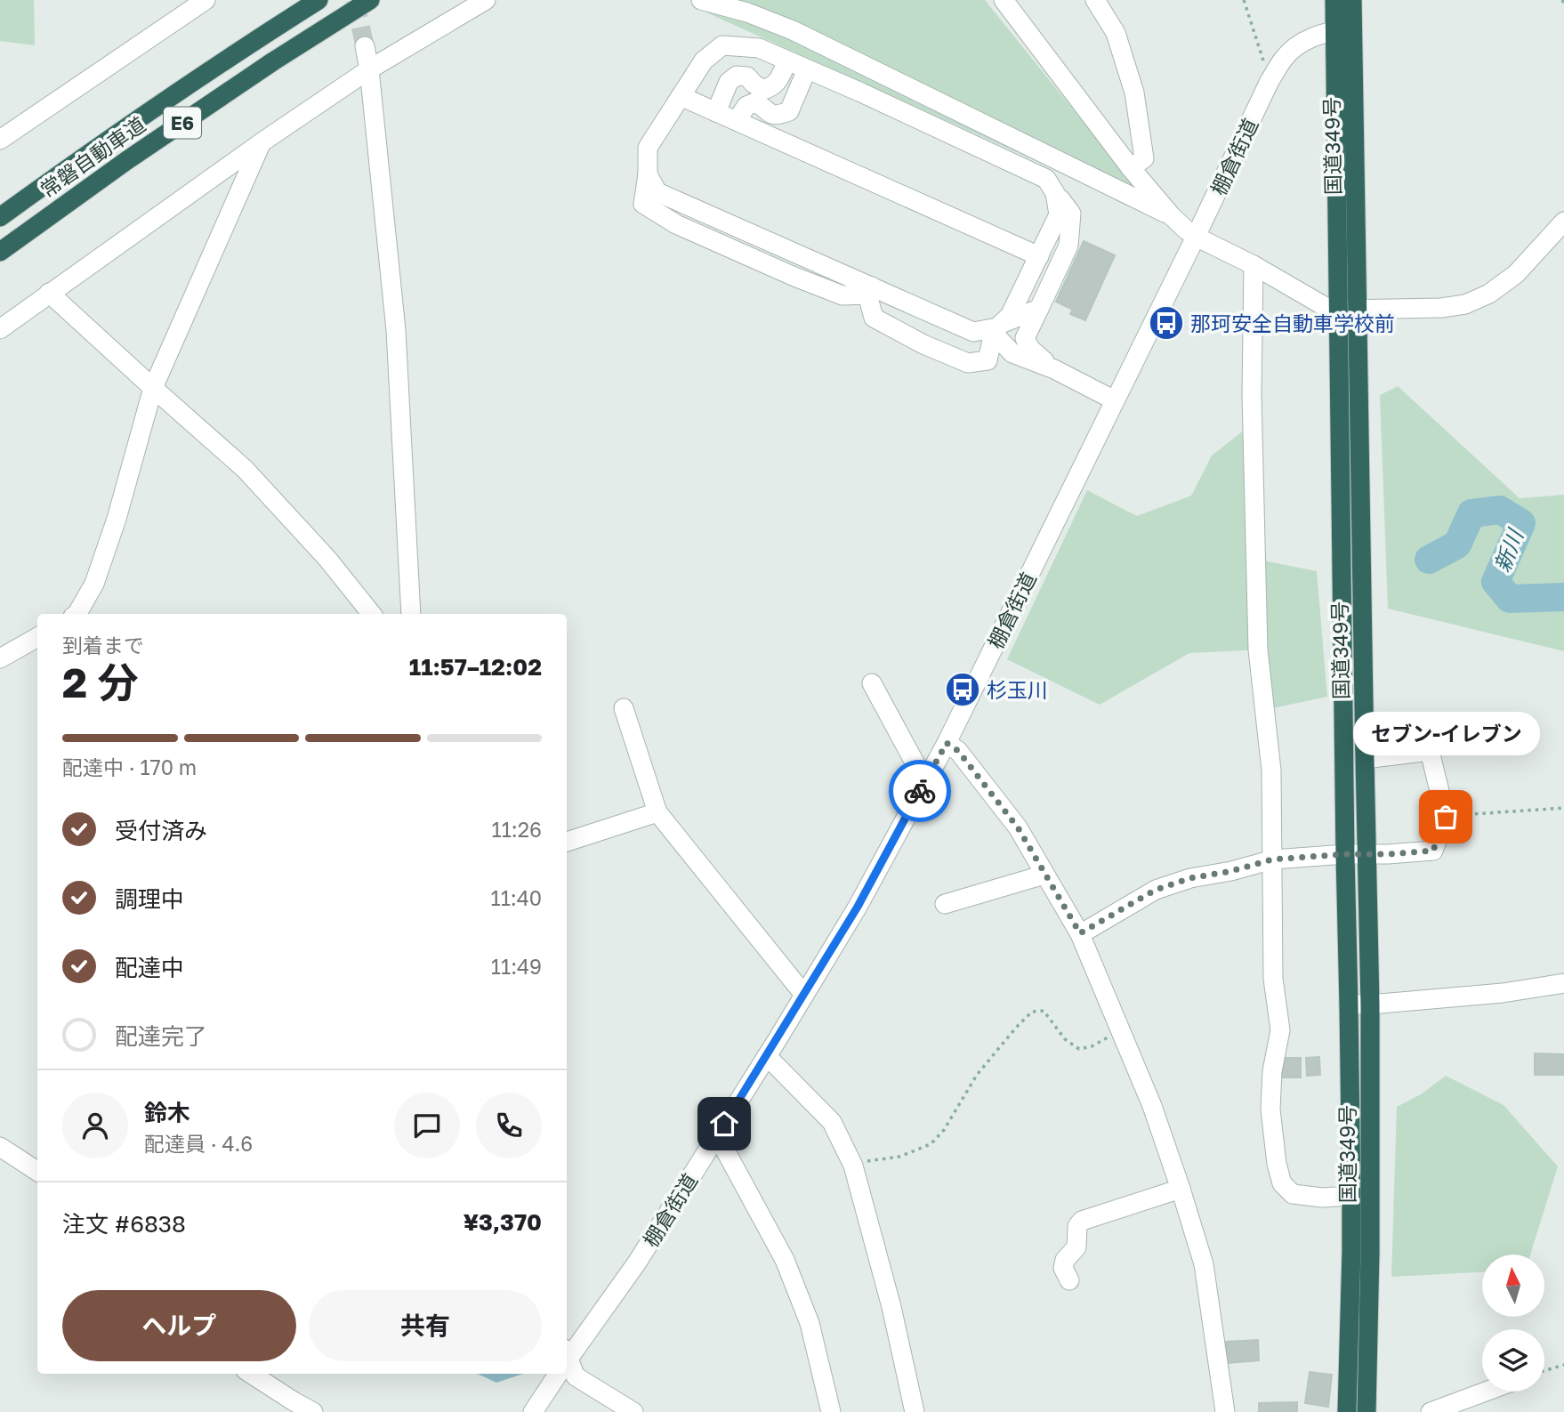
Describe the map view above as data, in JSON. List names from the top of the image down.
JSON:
{
  "streets": {
    "highway": ["E6", "国道349号", "常磐自動車道"],
    "street": ["棚倉街道"]
  },
  "crossings": [
    ["国道349号", "棚倉街道"]
  ],
  "water": ["新川"],
  "places": {
    "bus stop": ["那珂安全自動車学校前", "杉玉川"],
    "other": ["セブン-イレブン"]
  },
  "north": "top",
  "page": {
    "heading": ["2 分", "到着まで", "11:57–12:02"],
    "panel": [
      "鈴木",
      "配達員 · 4.6",
      "注文 #6838",
      "¥3,370"
    ],
    "bubble": "セブン-イレブン",
    "bar": "配達中 · 170 m",
    "list": [
      ["受付済み", "11:26"],
      ["調理中", "11:40"],
      ["配達中", "11:49"],
      "配達完了"
    ],
    "buttons": ["ヘルプ", "共有"]
  }
}
